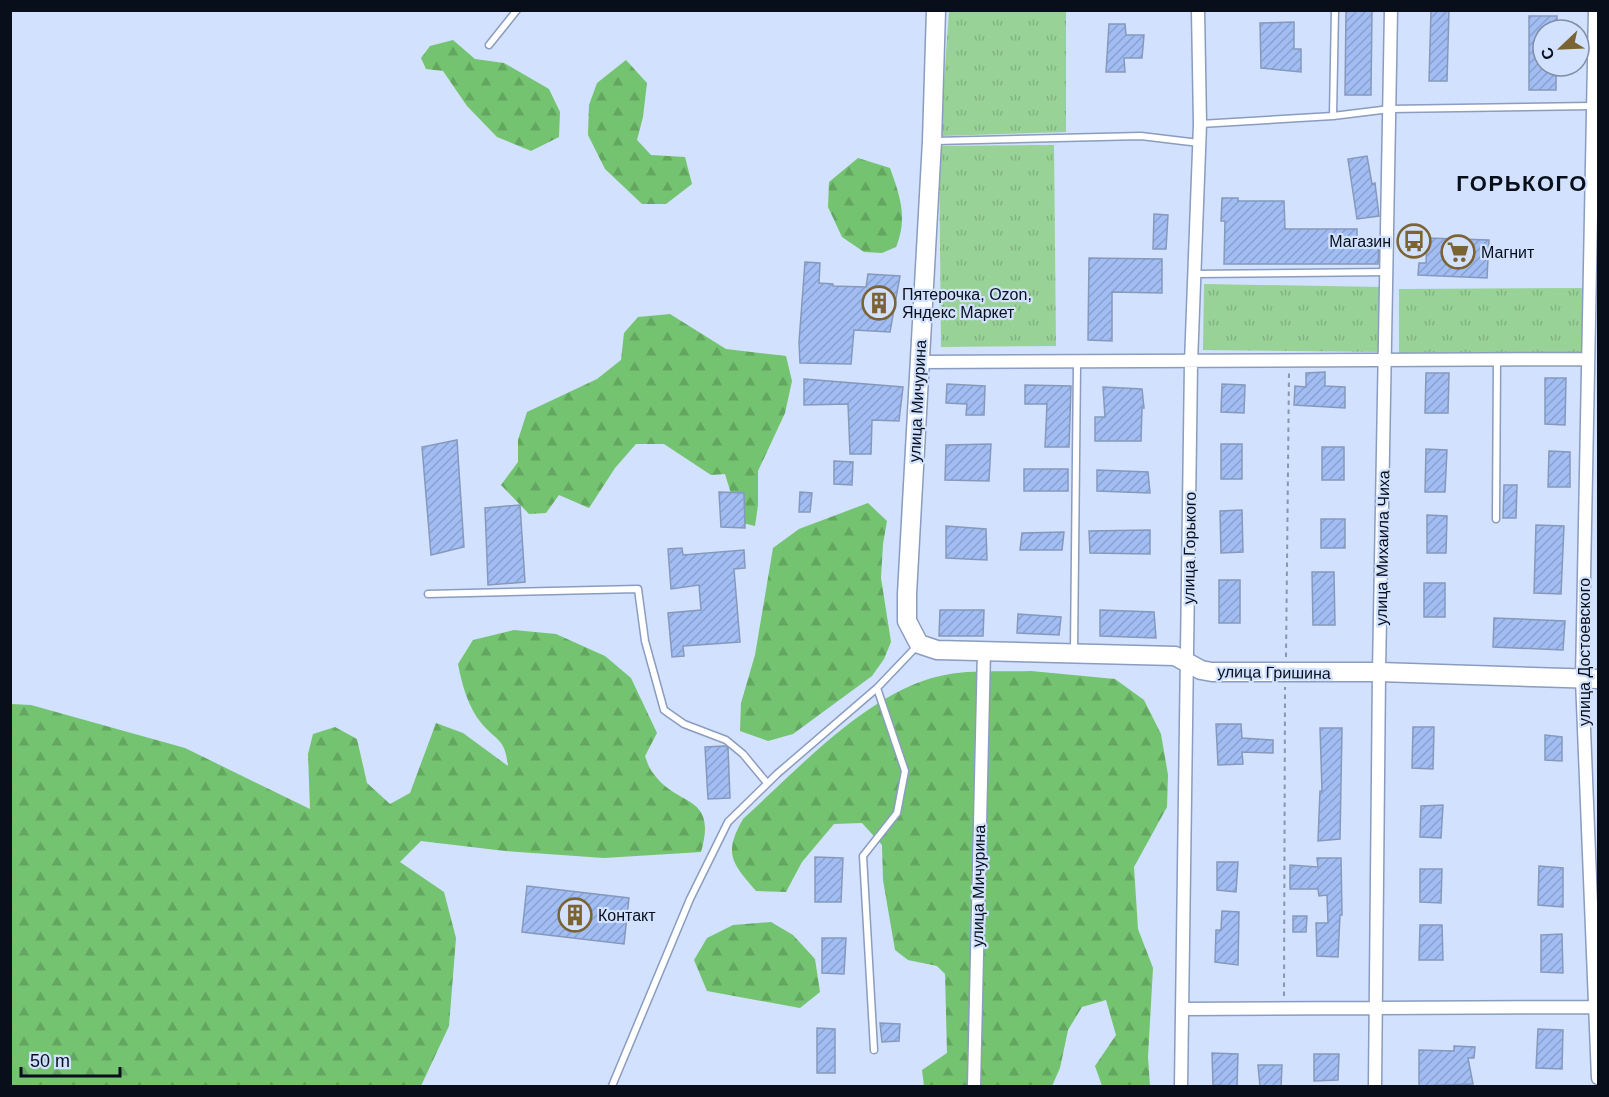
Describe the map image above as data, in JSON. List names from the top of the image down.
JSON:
{
  "streets": {
    "street": [
      "улица Мичурина",
      "улица Горького",
      "улица Михаила Чиха",
      "улица Достоевского",
      "улица Гришина"
    ]
  },
  "crossings": [
    ["улица Мичурина", "улица Гришина"],
    ["улица Горького", "улица Гришина"],
    ["улица Михаила Чиха", "улица Гришина"],
    ["улица Достоевского", "улица Гришина"]
  ],
  "districts": ["ГОРЬКОГО"],
  "places": {
    "bus stop": ["Магазин"],
    "supermarket": ["Магнит"],
    "building": ["Пятерочка, Ozon, Яндекс Маркет", "Контакт"]
  },
  "scale_bar": "50 m",
  "north": "bottom left"
}
